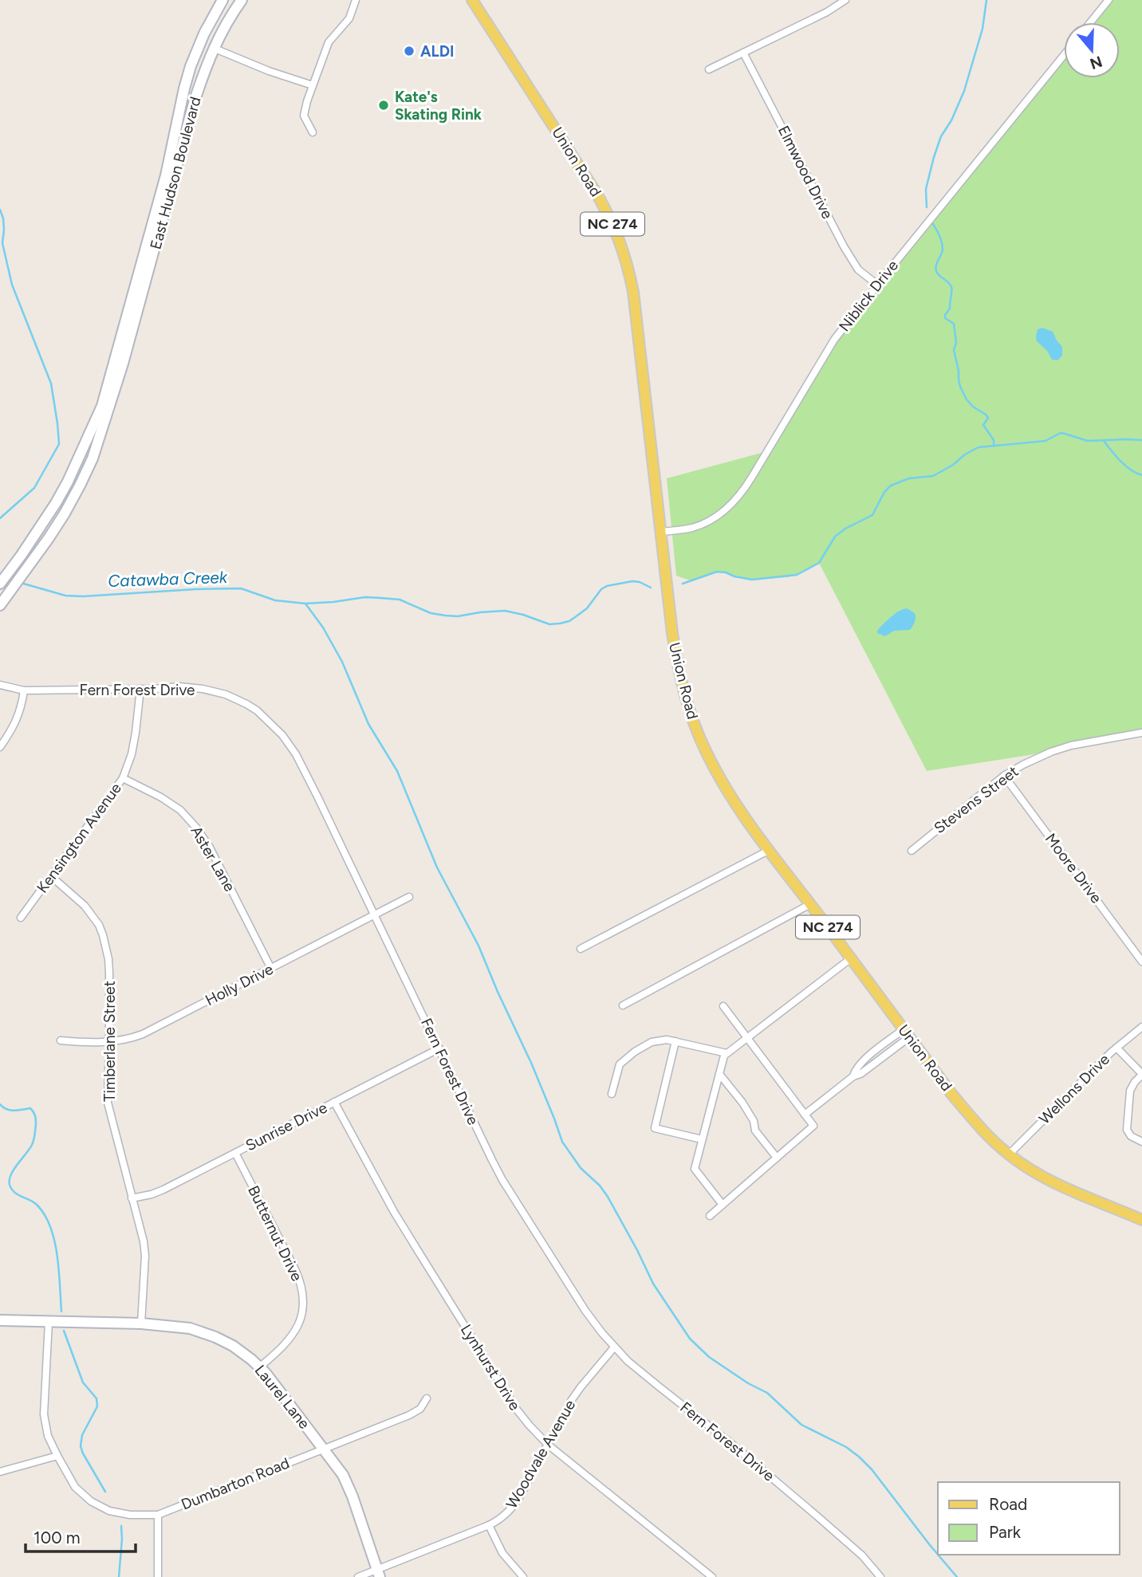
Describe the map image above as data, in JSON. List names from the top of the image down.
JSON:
{
  "streets": {
    "main road": [
      "Union Road",
      "East Hudson Boulevard",
      "NC 274",
      "Laurel Lane"
    ],
    "street": [
      "Elmwood Drive",
      "Niblick Drive",
      "Fern Forest Drive",
      "Stevens Street",
      "Kensington Avenue",
      "Aster Lane",
      "Moore Drive",
      "Holly Drive",
      "Timberlane Street",
      "Wellons Drive",
      "Sunrise Drive",
      "Butternut Drive",
      "Lynhurst Drive",
      "Woodvale Avenue",
      "Dumbarton Road"
    ]
  },
  "crossings": [
    ["Union Road", "Niblick Drive"],
    ["Union Road", "Wellons Drive"],
    ["Elmwood Drive", "Niblick Drive"],
    ["Fern Forest Drive", "Kensington Avenue"],
    ["Fern Forest Drive", "Holly Drive"],
    ["Fern Forest Drive", "Sunrise Drive"],
    ["Fern Forest Drive", "Woodvale Avenue"],
    ["Stevens Street", "Moore Drive"],
    ["Kensington Avenue", "Aster Lane"],
    ["Kensington Avenue", "Timberlane Street"],
    ["Aster Lane", "Holly Drive"],
    ["Holly Drive", "Timberlane Street"],
    ["Timberlane Street", "Sunrise Drive"],
    ["Timberlane Street", "Laurel Lane"],
    ["Sunrise Drive", "Butternut Drive"],
    ["Sunrise Drive", "Lynhurst Drive"],
    ["Butternut Drive", "Laurel Lane"],
    ["Lynhurst Drive", "Woodvale Avenue"],
    ["Laurel Lane", "Woodvale Avenue"],
    ["Laurel Lane", "Dumbarton Road"]
  ],
  "water": ["Catawba Creek"],
  "places": ["ALDI", "Kate's Skating Rink"],
  "legend": ["Road", "Park"],
  "scale_bar": "100 m",
  "north": "bottom"
}
